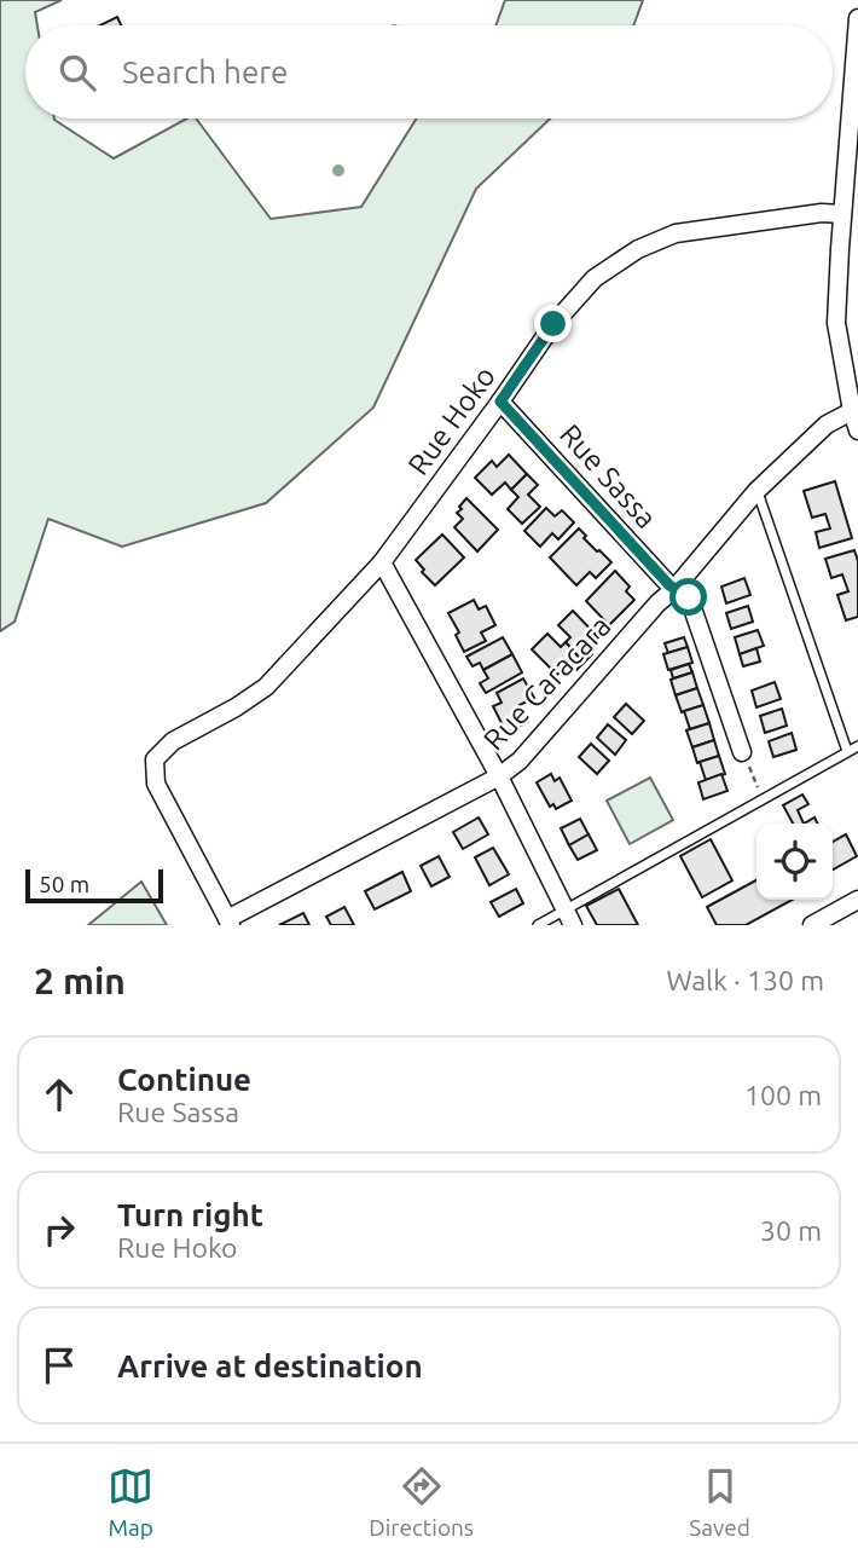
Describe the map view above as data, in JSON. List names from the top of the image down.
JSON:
{
  "streets": {
    "street": ["Rue Hoko", "Rue Sassa", "Rue Caracara"]
  },
  "crossings": [
    ["Rue Hoko", "Rue Sassa"],
    ["Rue Hoko", "Rue Caracara"],
    ["Rue Sassa", "Rue Caracara"]
  ],
  "scale_bar": "50 m",
  "page": {
    "search": "Search here",
    "scale": "50 m",
    "heading": ["2 min", "Walk · 130 m"],
    "list": [
      ["Continue", "Rue Sassa", "100 m"],
      ["Turn right", "Rue Hoko", "30 m"],
      "Arrive at destination"
    ],
    "nav": ["Map", "Directions", "Saved"]
  }
}
